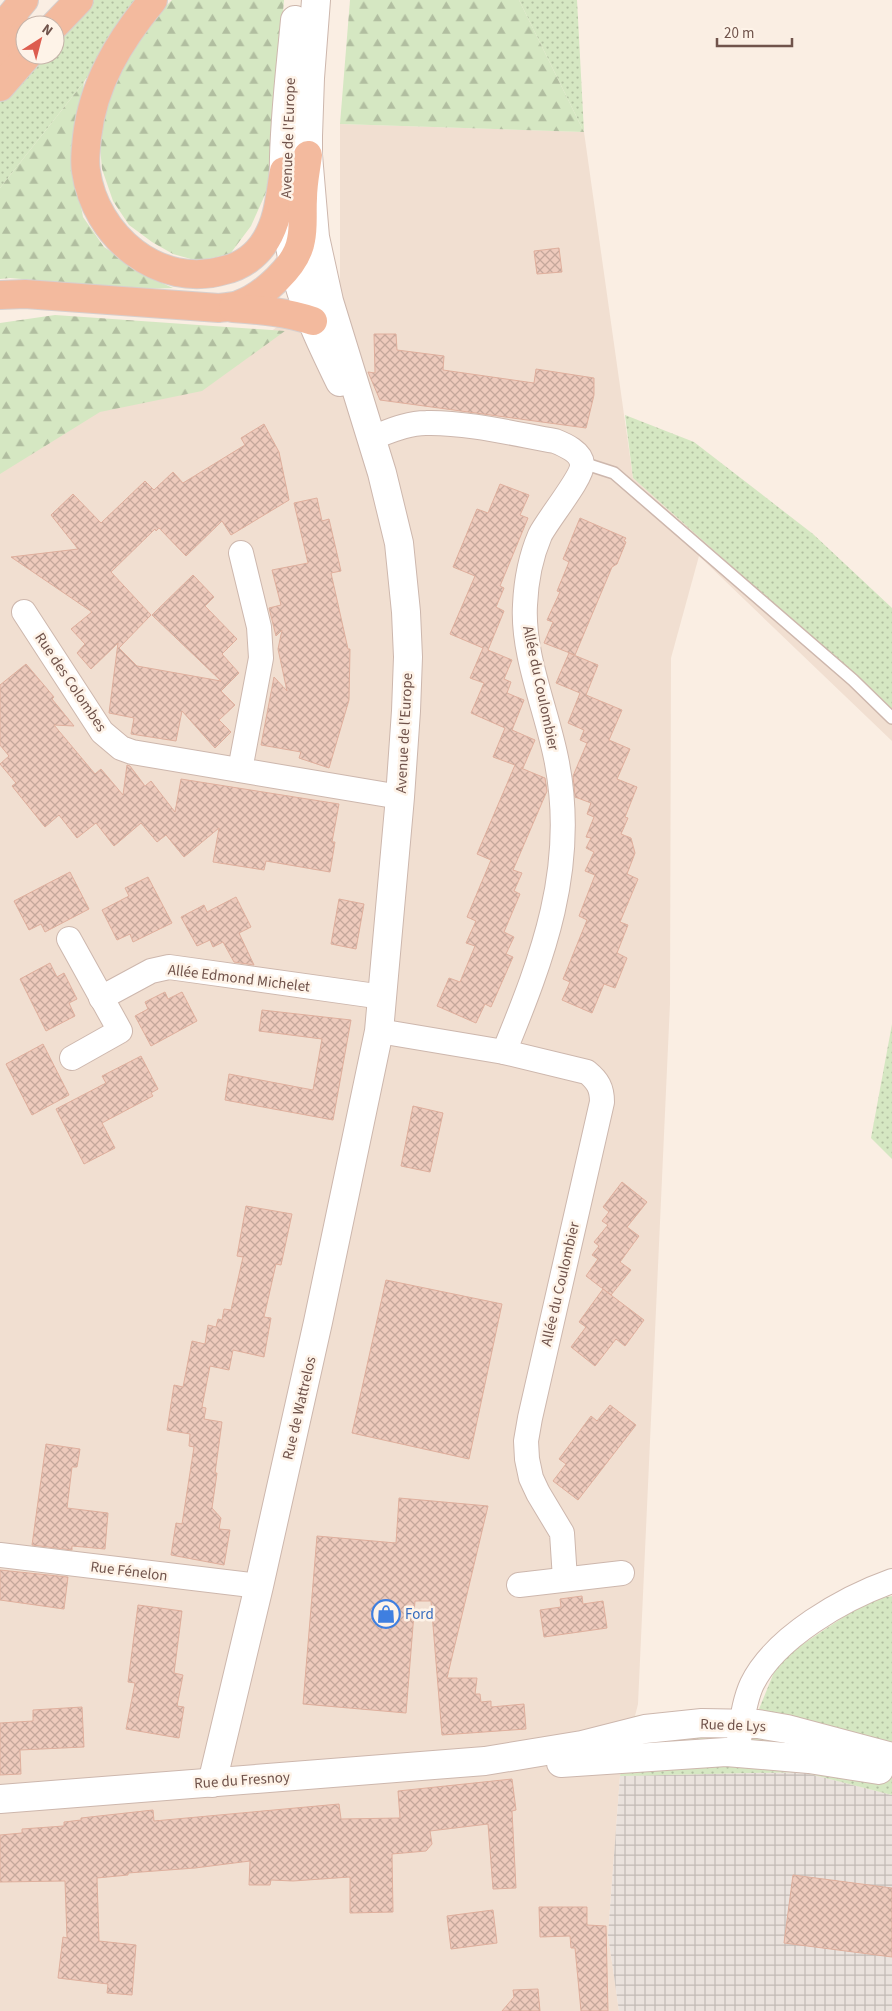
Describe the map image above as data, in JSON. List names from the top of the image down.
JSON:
{
  "streets": {
    "street": [
      "Avenue de l'Europe",
      "Rue des Colombes",
      "Allée du Coulombier",
      "Allée Edmond Michelet",
      "Rue de Wattrelos",
      "Rue Fénelon",
      "Rue de Lys",
      "Rue du Fresnoy"
    ]
  },
  "crossings": [
    ["Avenue de l'Europe", "Rue des Colombes"],
    ["Avenue de l'Europe", "Allée du Coulombier"],
    ["Avenue de l'Europe", "Allée Edmond Michelet"],
    ["Avenue de l'Europe", "Rue de Wattrelos"],
    ["Allée du Coulombier", "Rue de Wattrelos"],
    ["Rue de Wattrelos", "Rue Fénelon"],
    ["Rue de Wattrelos", "Rue du Fresnoy"],
    ["Rue de Lys", "Rue du Fresnoy"]
  ],
  "places": {
    "shop": ["Ford"]
  },
  "scale_bar": "20 m",
  "north": "top right"
}
